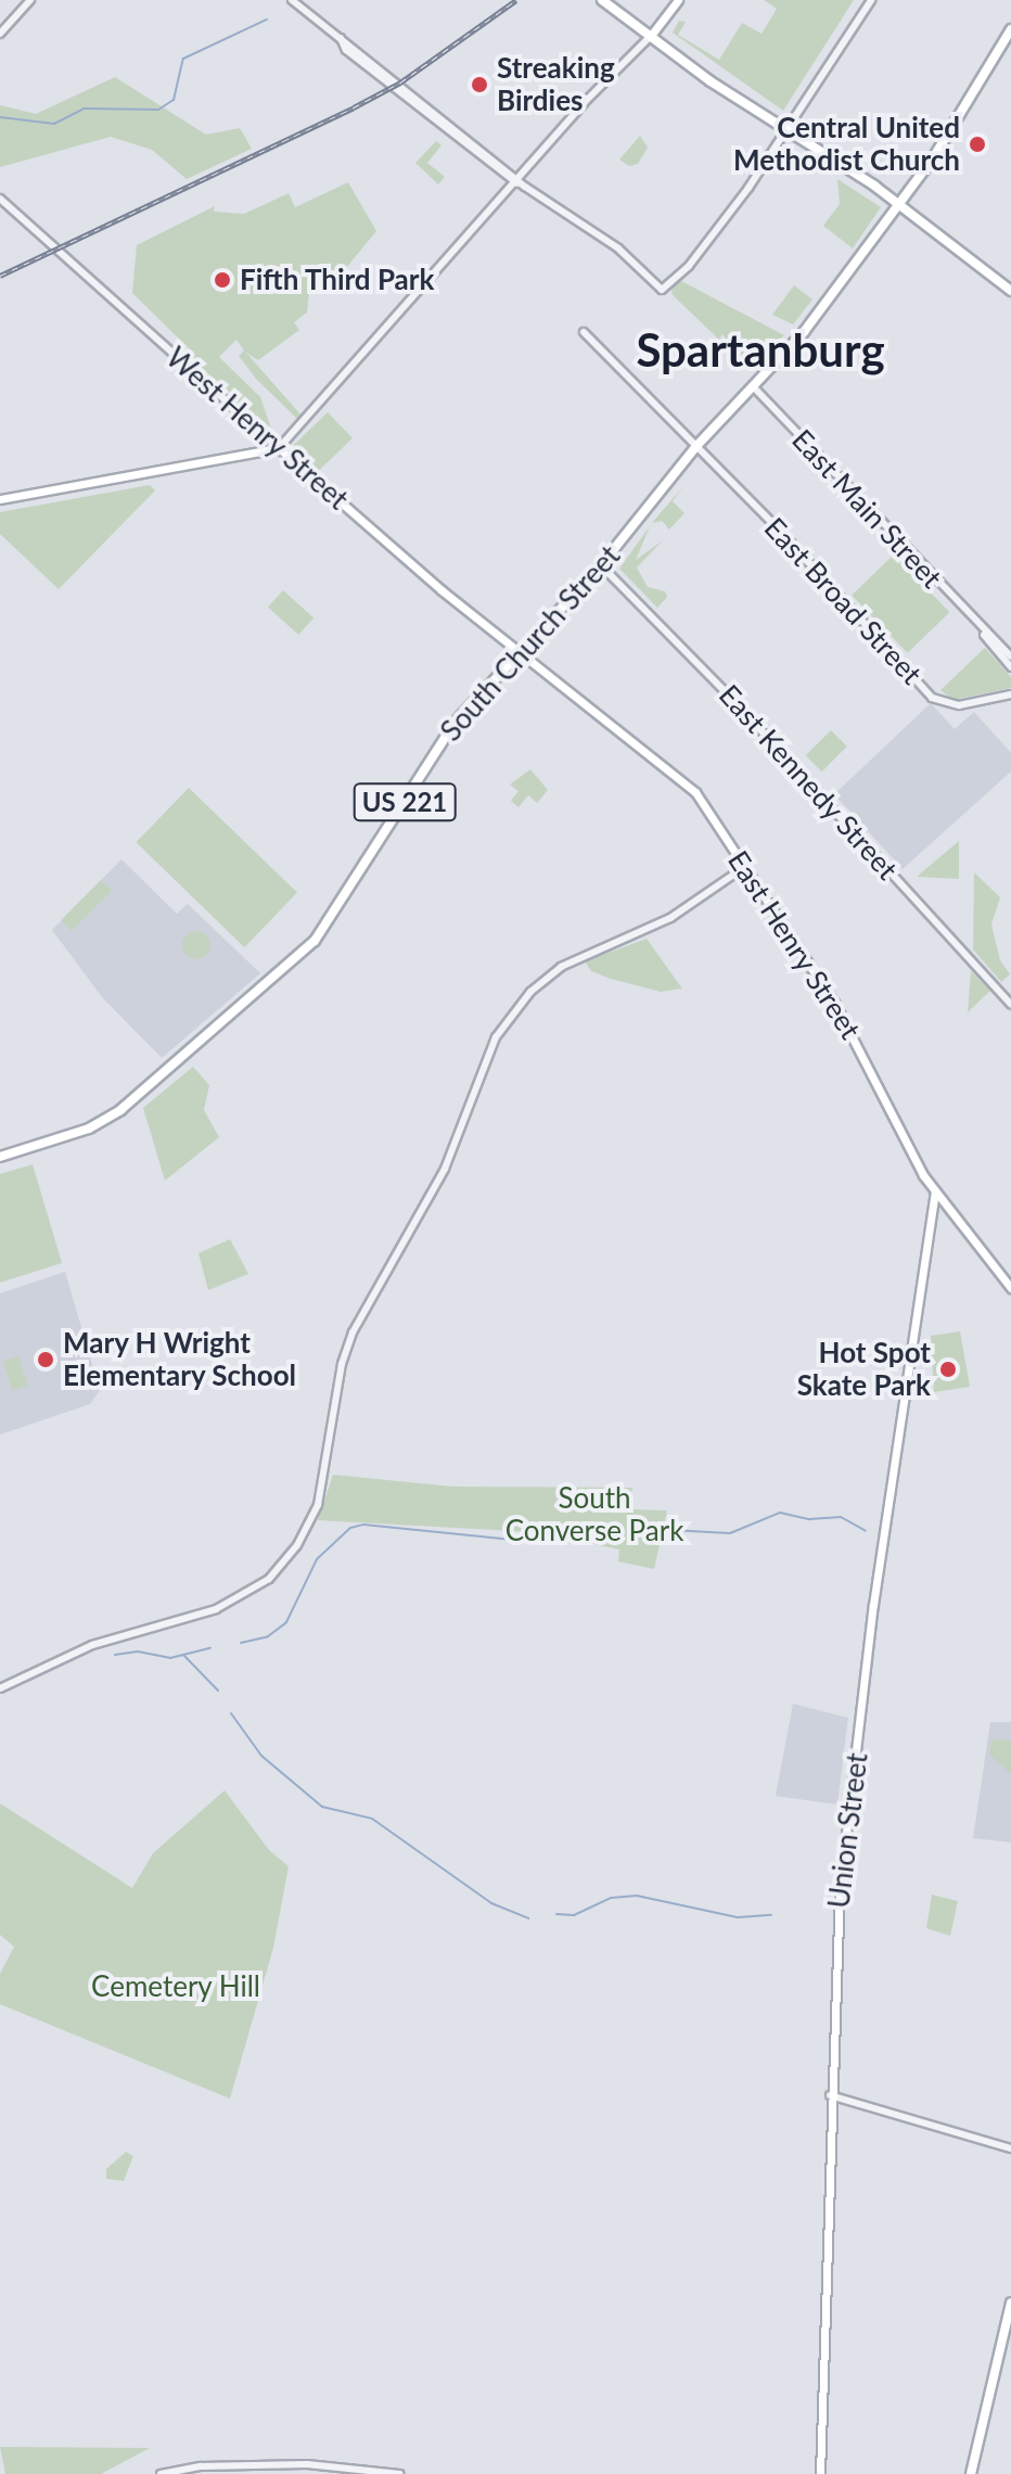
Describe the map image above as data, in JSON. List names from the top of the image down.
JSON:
{
  "streets": {
    "main road": [
      "West Henry Street",
      "South Church Street",
      "US 221",
      "East Henry Street",
      "Union Street"
    ],
    "street": ["East Main Street", "East Broad Street", "East Kennedy Street"]
  },
  "crossings": [
    ["West Henry Street", "South Church Street"],
    ["West Henry Street", "East Henry Street"],
    ["East Main Street", "South Church Street"],
    ["East Main Street", "US 221"],
    ["East Broad Street", "South Church Street"],
    ["South Church Street", "East Kennedy Street"],
    ["South Church Street", "US 221"],
    ["South Church Street", "East Henry Street"],
    ["East Henry Street", "Union Street"]
  ],
  "districts": ["Spartanburg"],
  "parks": ["South Converse Park", "Cemetery Hill"],
  "places": [
    "Streaking Birdies",
    "Central United Methodist Church",
    "Fifth Third Park",
    "Mary H Wright Elementary School",
    "Hot Spot Skate Park"
  ]
}
